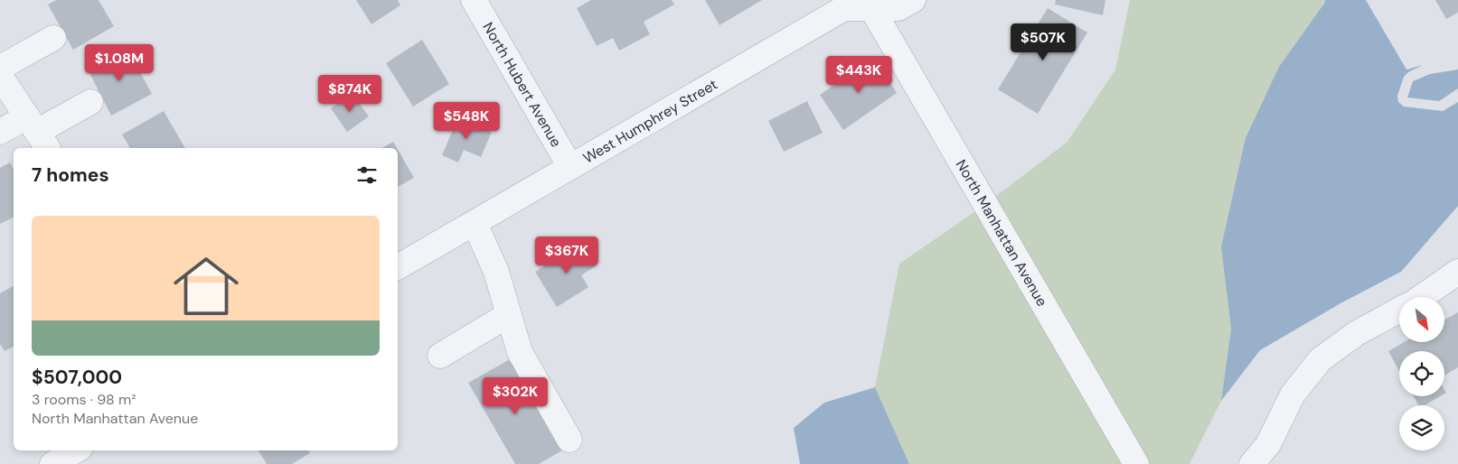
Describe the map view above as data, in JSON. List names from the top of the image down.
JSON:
{
  "streets": {
    "street": ["North Hubert Avenue", "West Humphrey Street", "North Manhattan Avenue"]
  },
  "crossings": [
    ["North Hubert Avenue", "West Humphrey Street"],
    ["West Humphrey Street", "North Manhattan Avenue"]
  ],
  "north": "bottom right",
  "page": {
    "price": [
      "$507K",
      "$1.08M",
      "$443K",
      "$874K",
      "$548K",
      "$367K",
      "$302K"
    ],
    "heading": "7 homes",
    "list": [
      {
        "name": "$507,000",
        "note": "3 rooms · 98 m² · North Manhattan Avenue"
      }
    ]
  }
}
